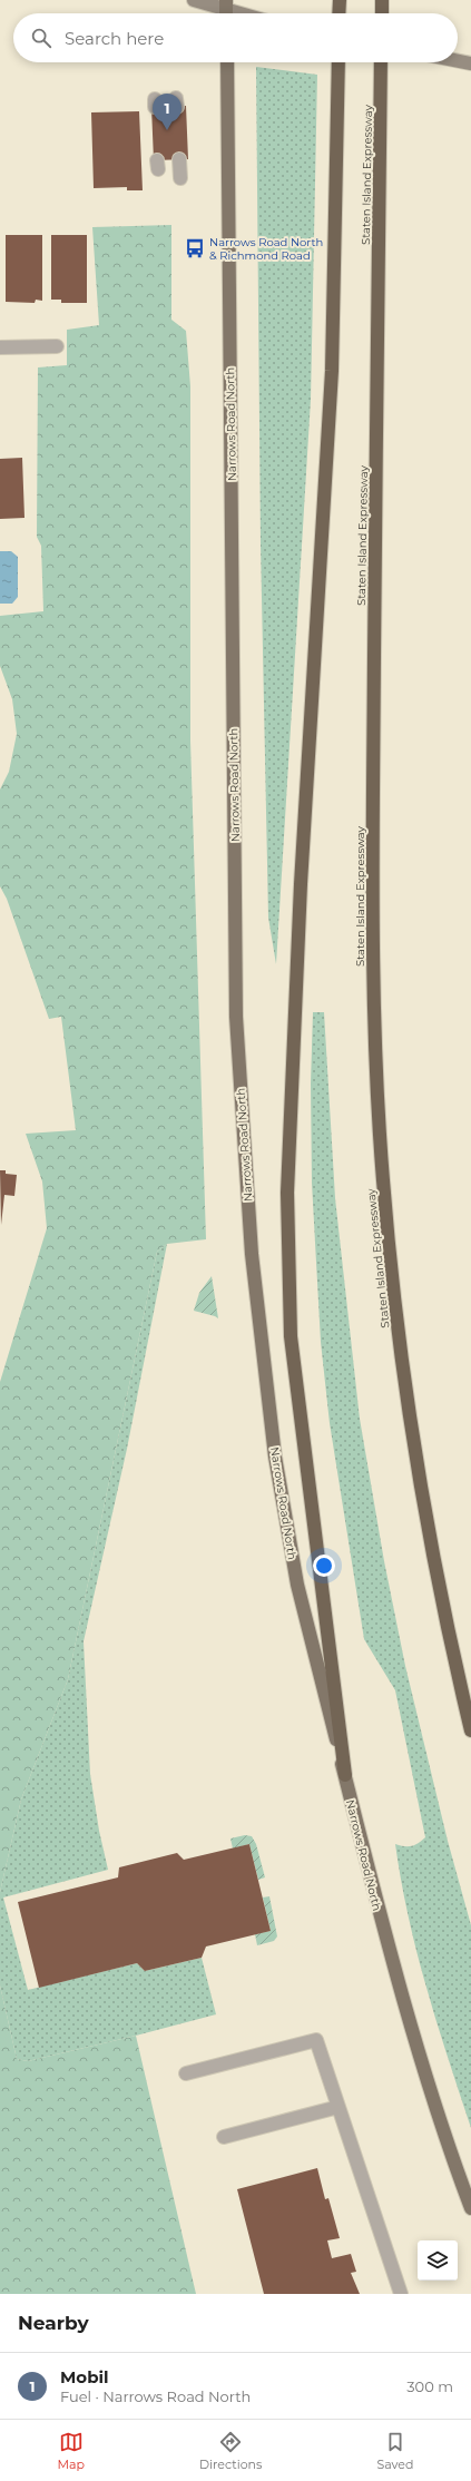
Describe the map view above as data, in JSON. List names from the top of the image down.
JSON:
{
  "streets": {
    "highway": ["Staten Island Expressway"],
    "main road": ["Narrows Road North"]
  },
  "places": {
    "bus stop": ["Narrows Road North & Richmond Road"]
  },
  "page": {
    "search": "Search here",
    "pins": "1",
    "heading": "Nearby",
    "list": [
      {
        "mark": "1",
        "name": "Mobil",
        "note": "Fuel · Narrows Road North",
        "value": "300 m"
      }
    ],
    "nav": ["Map", "Directions", "Saved"]
  }
}
